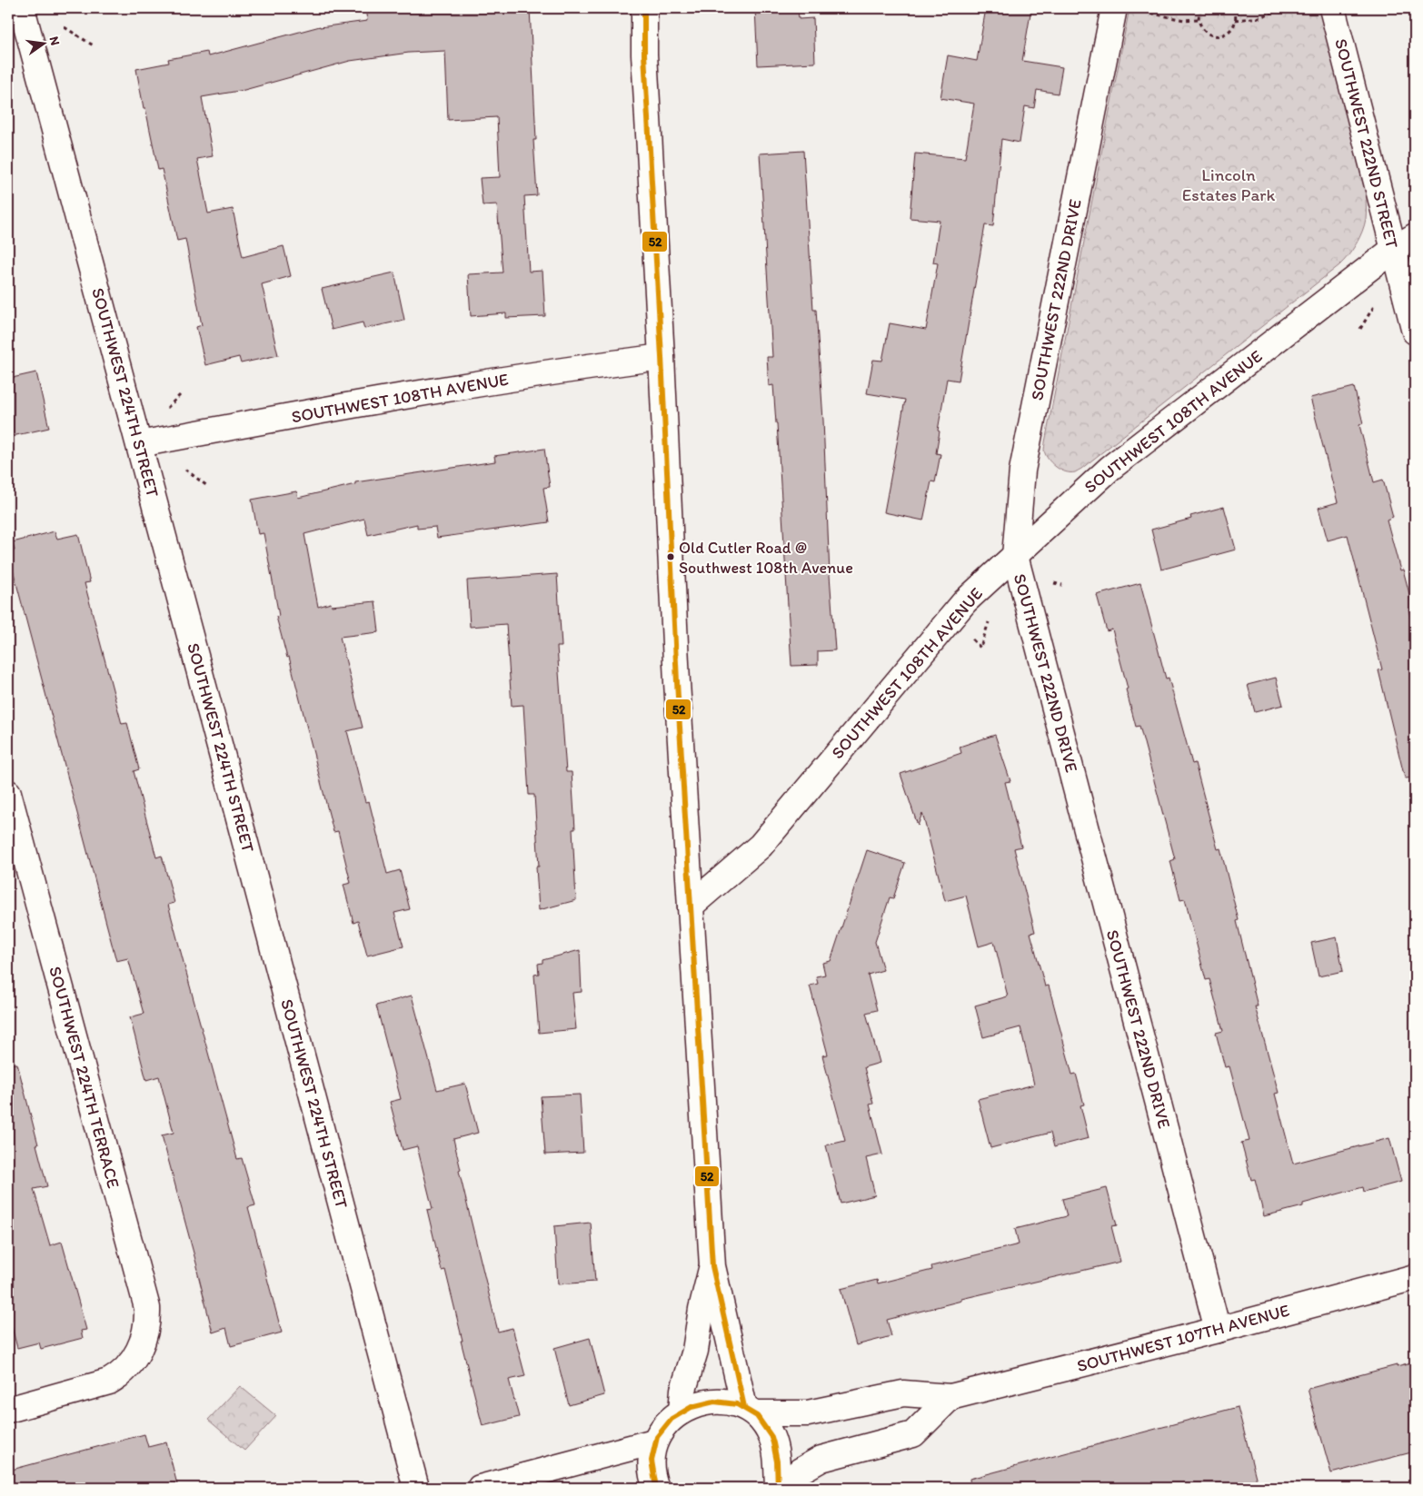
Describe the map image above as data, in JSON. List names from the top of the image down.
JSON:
{
  "streets": {
    "street": [
      "SOUTHWEST 222ND STREET",
      "SOUTHWEST 222ND DRIVE",
      "SOUTHWEST 224TH STREET",
      "SOUTHWEST 108TH AVENUE",
      "SOUTHWEST 224TH TERRACE",
      "SOUTHWEST 107TH AVENUE"
    ]
  },
  "crossings": [
    ["SOUTHWEST 222ND STREET", "SOUTHWEST 108TH AVENUE"],
    ["SOUTHWEST 222ND DRIVE", "SOUTHWEST 108TH AVENUE"],
    ["SOUTHWEST 222ND DRIVE", "SOUTHWEST 107TH AVENUE"],
    ["SOUTHWEST 224TH STREET", "SOUTHWEST 108TH AVENUE"]
  ],
  "parks": ["Lincoln Estates Park"],
  "places": ["Old Cutler Road @ Southwest 108th Avenue"],
  "lines": ["transit line 52"],
  "north": "right"
}
